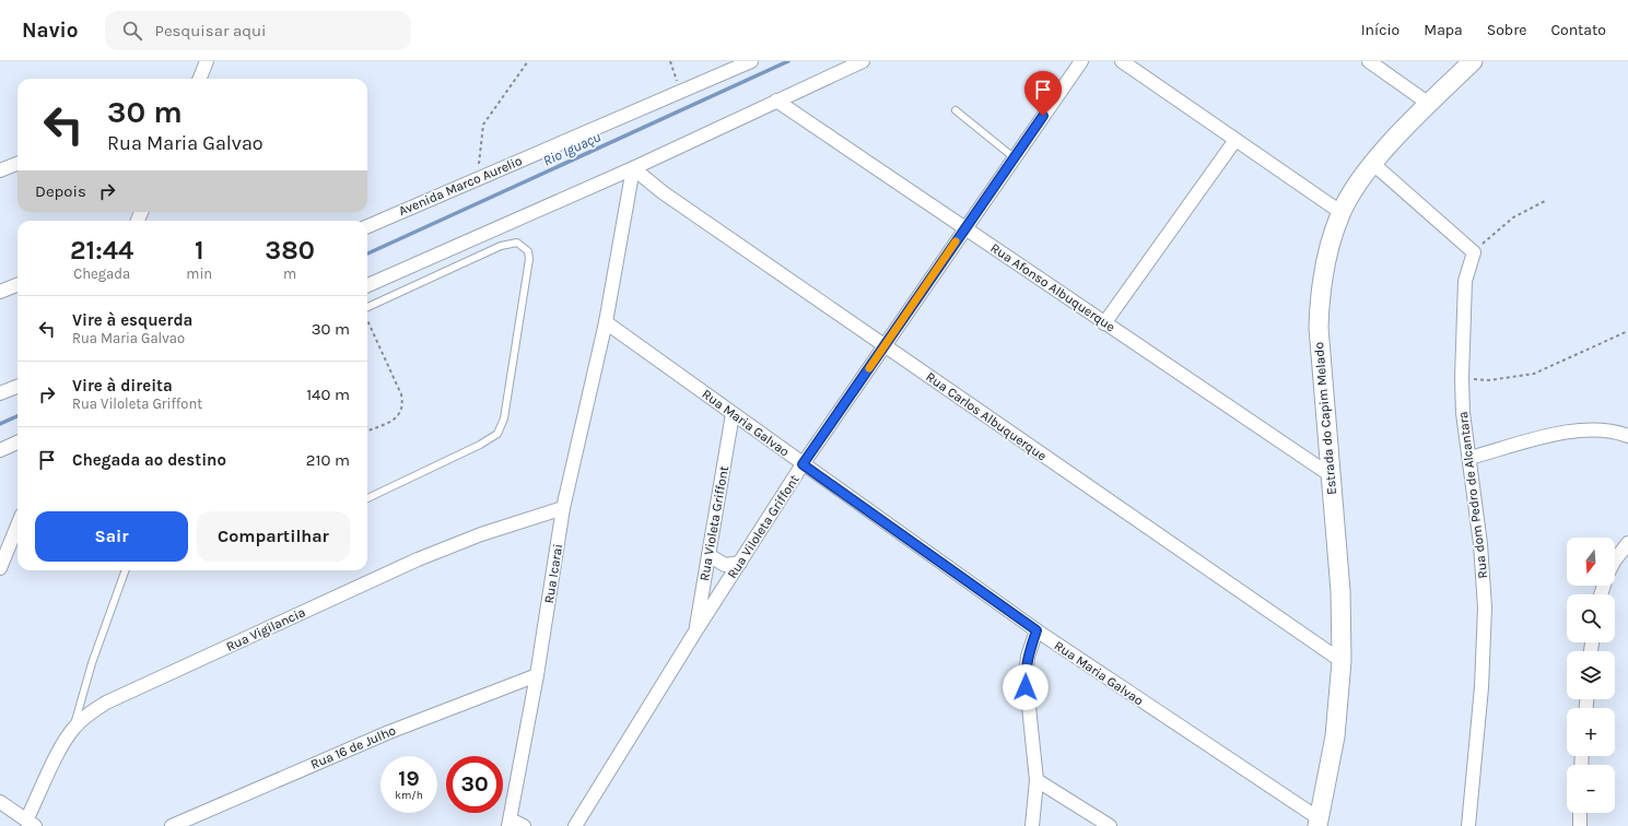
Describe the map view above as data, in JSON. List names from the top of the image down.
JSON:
{
  "streets": {
    "street": [
      "Avenida Marco Aurelio",
      "Rua Afonso Albuquerque",
      "Rua Carlos Albuquerque",
      "Estrada do Capim Melado",
      "Rua Maria Galvao",
      "Rua dom Pedro de Alcantara",
      "Rua Violeta Griffont",
      "Rua Viloleta Griffont",
      "Rua Icarai",
      "Rua Vigilancia",
      "Rua 16 de Julho"
    ]
  },
  "crossings": [
    ["Rua Afonso Albuquerque", "Estrada do Capim Melado"],
    ["Rua Afonso Albuquerque", "Rua Viloleta Griffont"],
    ["Rua Carlos Albuquerque", "Estrada do Capim Melado"],
    ["Rua Carlos Albuquerque", "Rua Viloleta Griffont"],
    ["Rua Carlos Albuquerque", "Rua Icarai"],
    ["Estrada do Capim Melado", "Rua Maria Galvao"],
    ["Rua Maria Galvao", "Rua Violeta Griffont"],
    ["Rua Maria Galvao", "Rua Viloleta Griffont"],
    ["Rua Maria Galvao", "Rua Icarai"],
    ["Rua Violeta Griffont", "Rua Viloleta Griffont"],
    ["Rua Icarai", "Rua Vigilancia"],
    ["Rua Icarai", "Rua 16 de Julho"]
  ],
  "water": ["Rio Iguaçu"],
  "north": "bottom",
  "page": {
    "header": "Navio",
    "search": "Pesquisar aqui",
    "nav": [
      "Início",
      "Mapa",
      "Sobre",
      "Contato"
    ],
    "turn": ["30 m", "Rua Maria Galvao"],
    "then": "Depois",
    "eta": [
      "21:44",
      "Chegada",
      "1",
      "min",
      "380",
      "m"
    ],
    "list": [
      {
        "name": "Vire à esquerda",
        "note": "Rua Maria Galvao",
        "value": "30 m"
      },
      {
        "name": "Vire à direita",
        "note": "Rua Viloleta Griffont",
        "value": "140 m"
      },
      {
        "name": "Chegada ao destino",
        "value": "210 m"
      }
    ],
    "buttons": ["Sair", "Compartilhar"],
    "map_buttons": ["+", "−"],
    "speed": "19 km/h",
    "limit": "30"
  }
}
